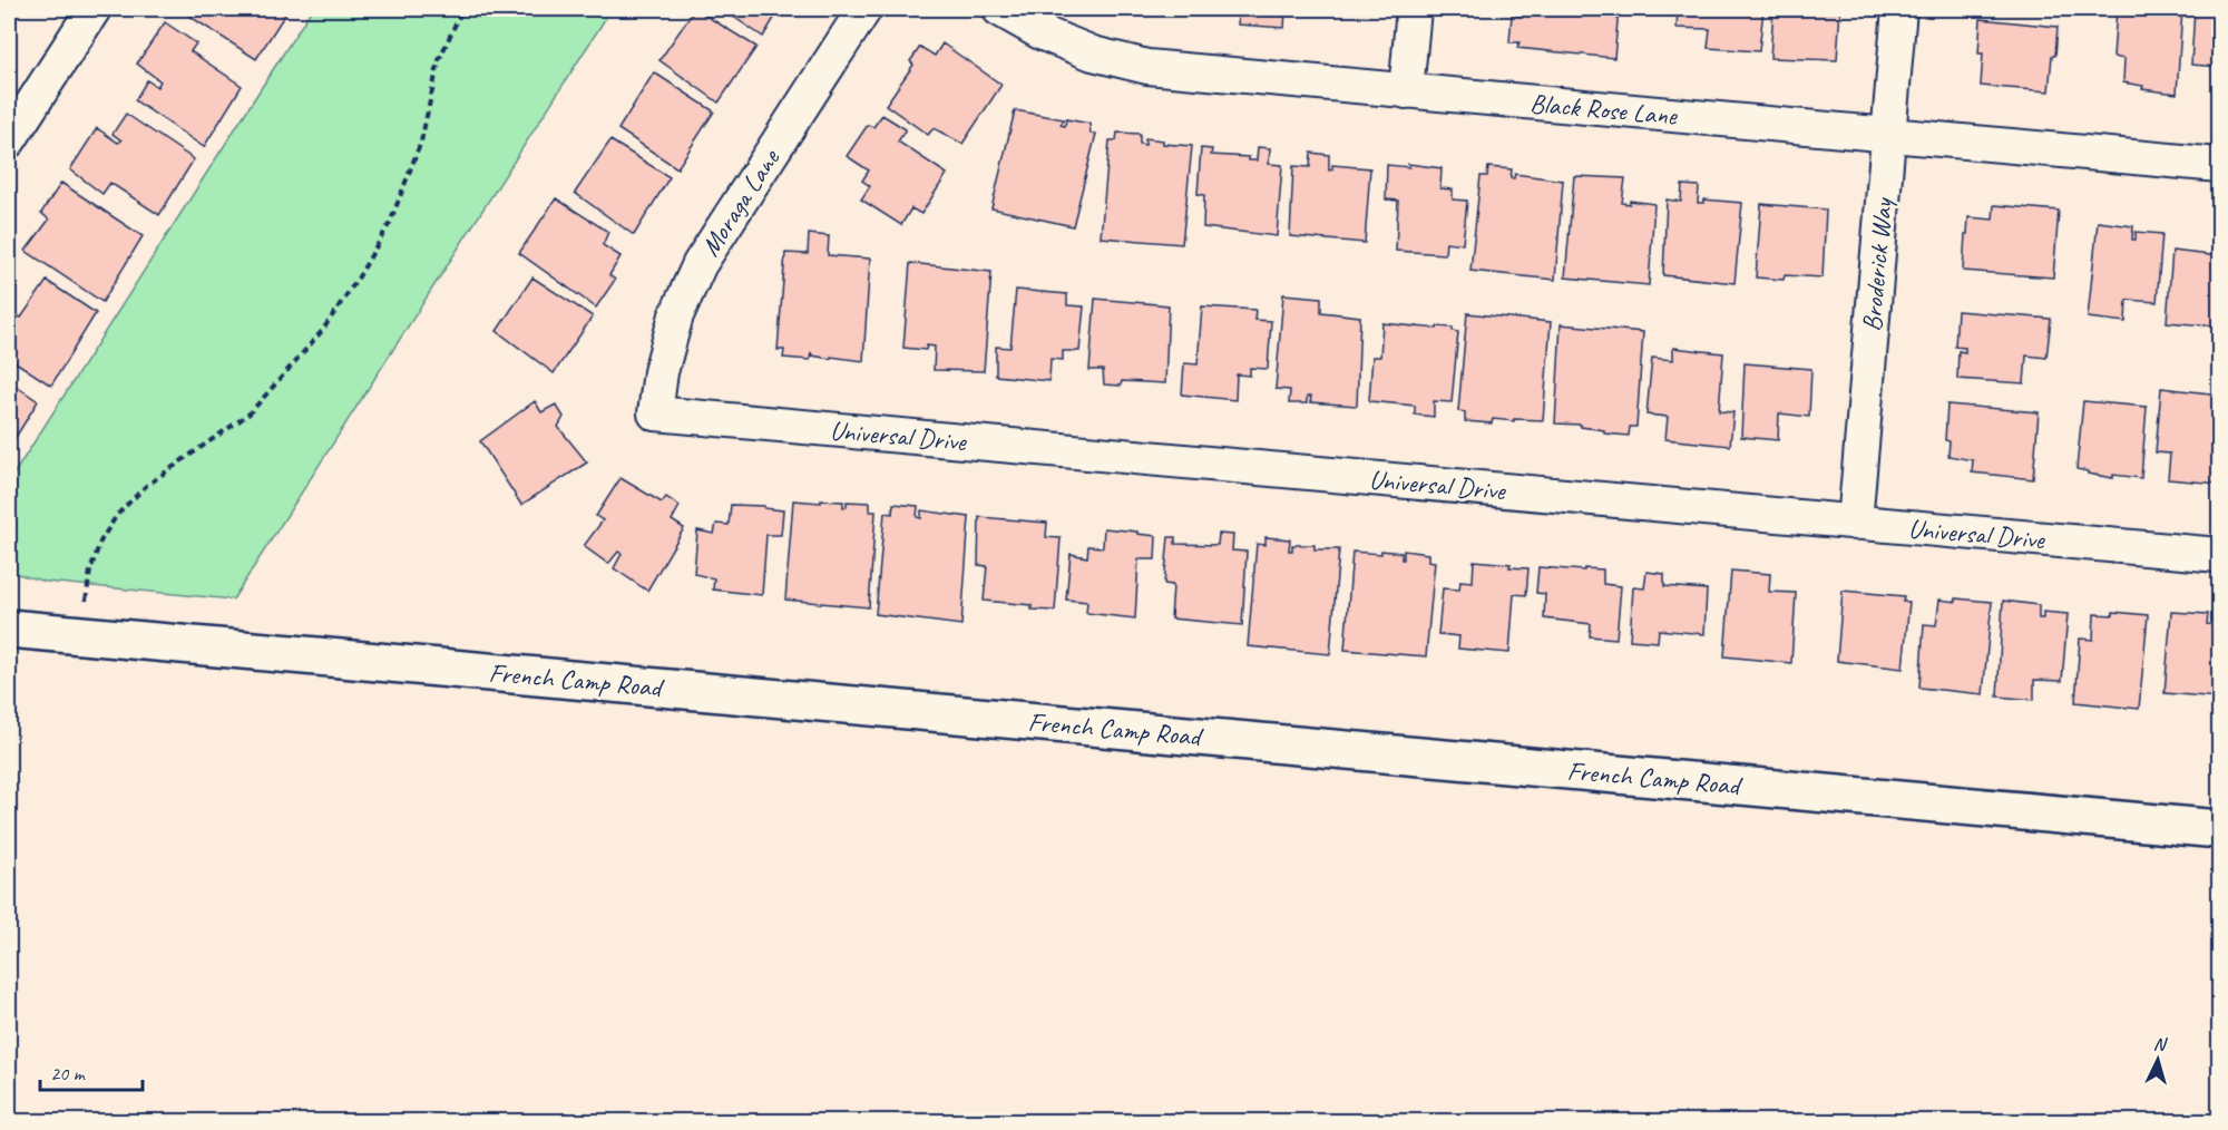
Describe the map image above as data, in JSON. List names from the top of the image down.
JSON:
{
  "streets": {
    "street": [
      "Black Rose Lane",
      "Moraga Lane",
      "Broderick Way",
      "Universal Drive",
      "French Camp Road"
    ]
  },
  "crossings": [
    ["Black Rose Lane", "Broderick Way"],
    ["Moraga Lane", "Universal Drive"],
    ["Broderick Way", "Universal Drive"]
  ],
  "scale_bar": "20 m",
  "north": "top"
}
